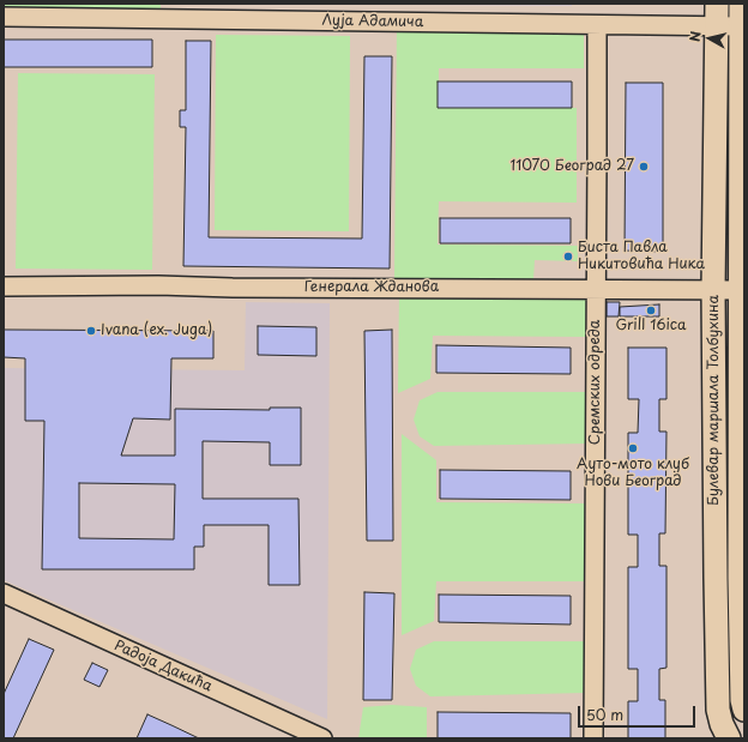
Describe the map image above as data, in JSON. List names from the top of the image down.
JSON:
{
  "streets": {
    "street": [
      "Луја Адамича",
      "Генерала Жданова",
      "Сремских одреда",
      "Булевар маршала Толбухина",
      "Радоја Дакића"
    ]
  },
  "crossings": [
    ["Луја Адамича", "Сремских одреда"],
    ["Луја Адамича", "Булевар маршала Толбухина"],
    ["Генерала Жданова", "Сремских одреда"],
    ["Генерала Жданова", "Булевар маршала Толбухина"]
  ],
  "places": [
    "11070 Београд 27",
    "Биста Павла Никитовића Ника",
    "Grill 16ica",
    "Ivana (ex. Juga)",
    "Ауто-мото клуб Нови Београд"
  ],
  "scale_bar": "50 m",
  "north": "left"
}
